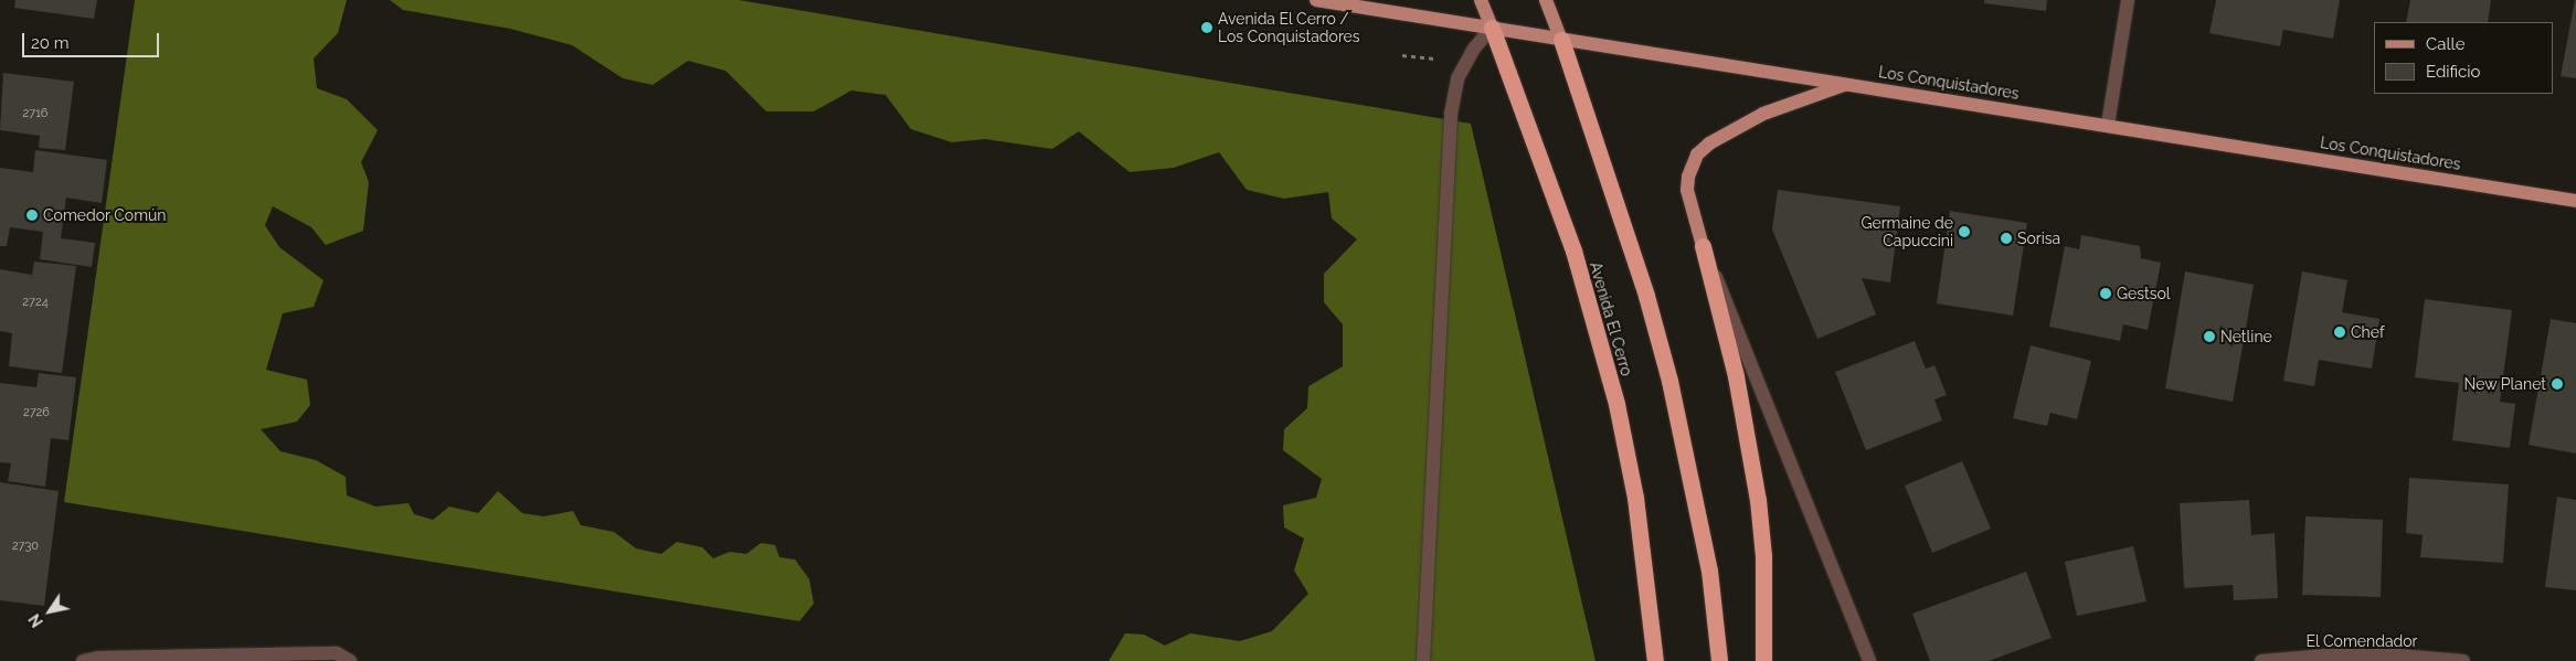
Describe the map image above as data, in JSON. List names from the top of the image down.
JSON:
{
  "streets": {
    "highway": ["Avenida El Cerro"],
    "main road": ["Los Conquistadores"],
    "street": ["El Comendador"]
  },
  "crossings": [
    ["Los Conquistadores", "Avenida El Cerro"]
  ],
  "places": [
    "Avenida El Cerro / Los Conquistadores",
    "Comedor Común",
    "Germaine de Capuccini",
    "Sorisa",
    "Gestsol",
    "Chef",
    "Netline",
    "New Planet"
  ],
  "house_numbers": [
    "2716",
    "2724",
    "2726",
    "2730"
  ],
  "legend": ["Calle", "Edificio"],
  "scale_bar": "20 m",
  "north": "bottom left"
}
